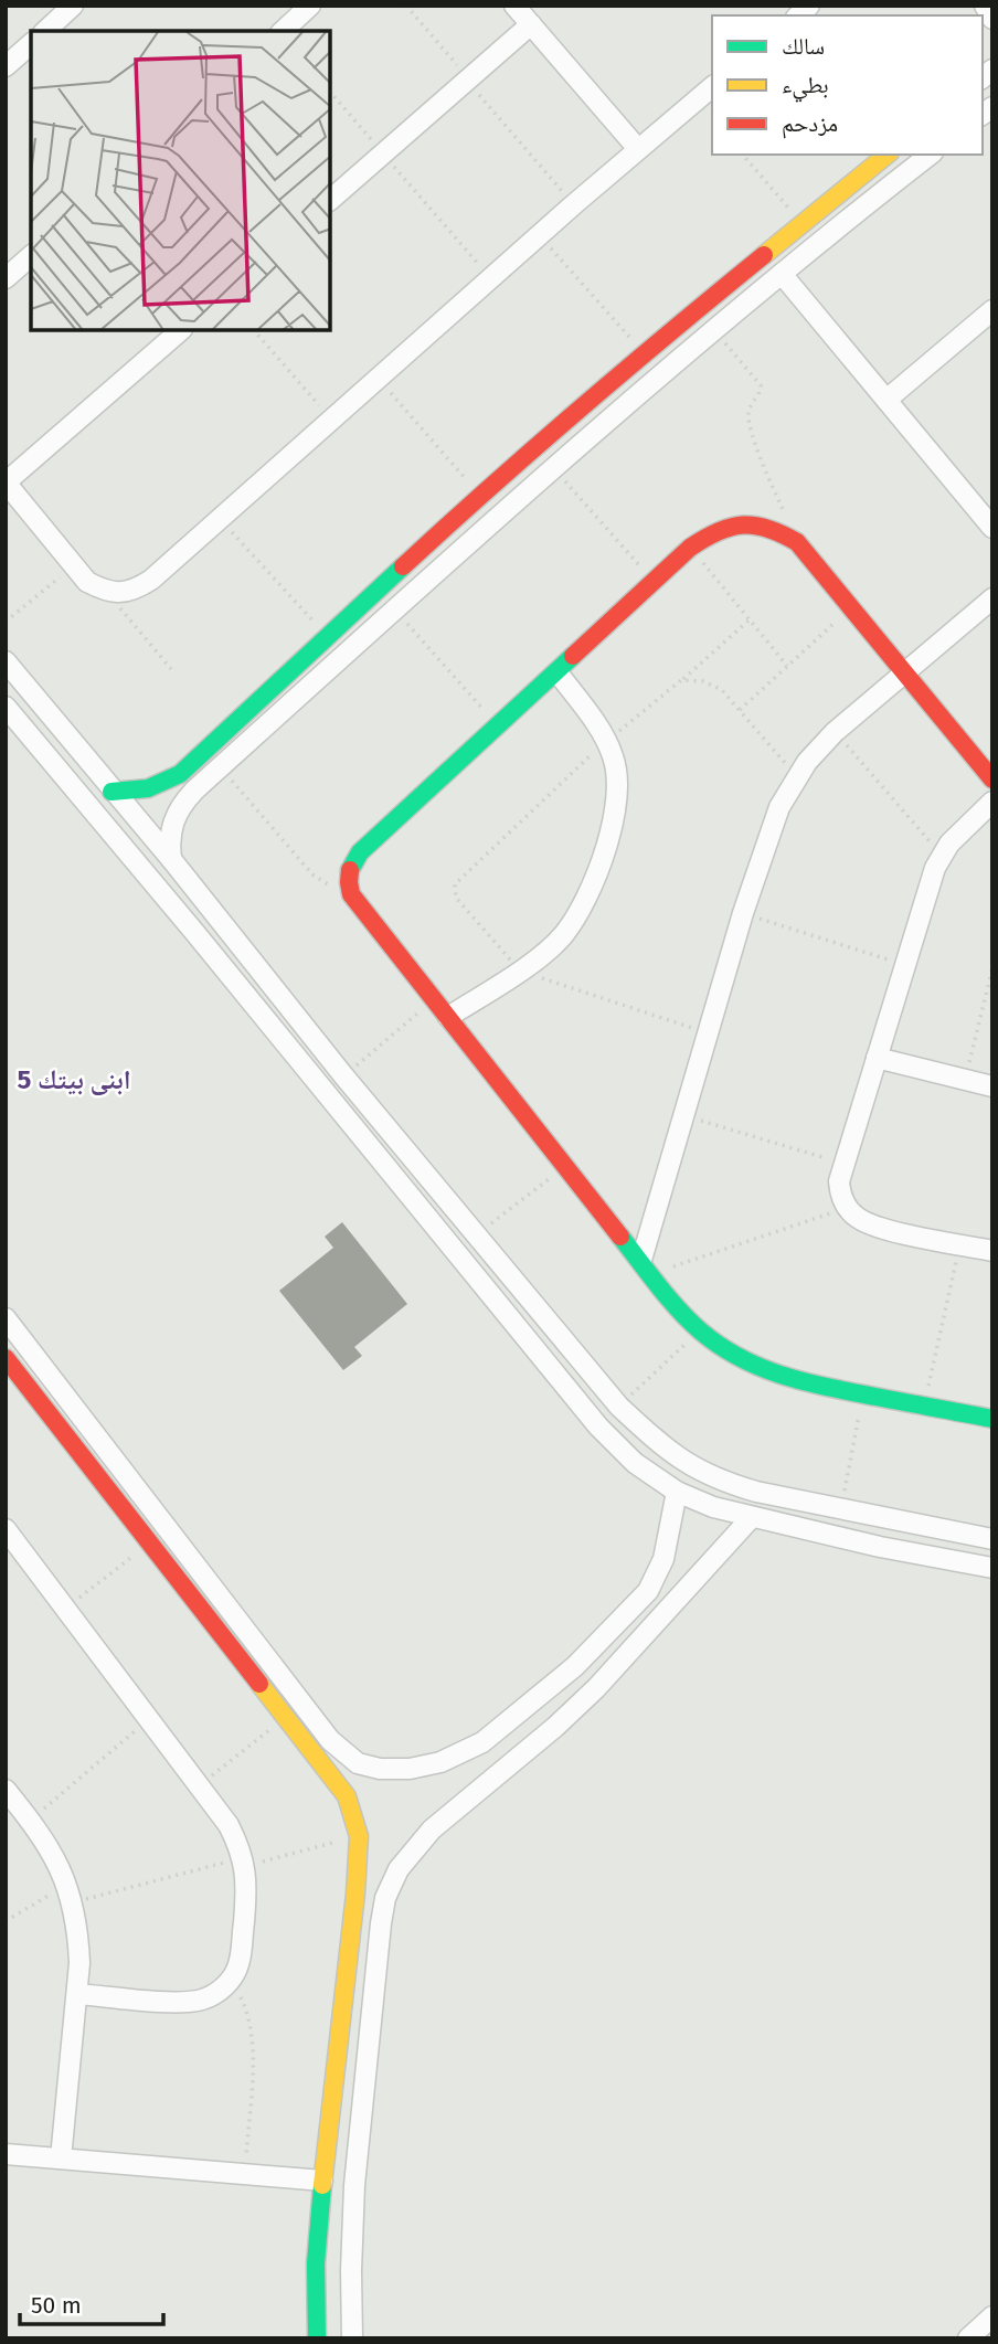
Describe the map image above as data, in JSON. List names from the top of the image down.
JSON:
{
  "districts": ["ابنى بيتك 5"],
  "legend": ["سالك", "بطيء", "مزدحم"],
  "scale_bar": "50 m"
}
